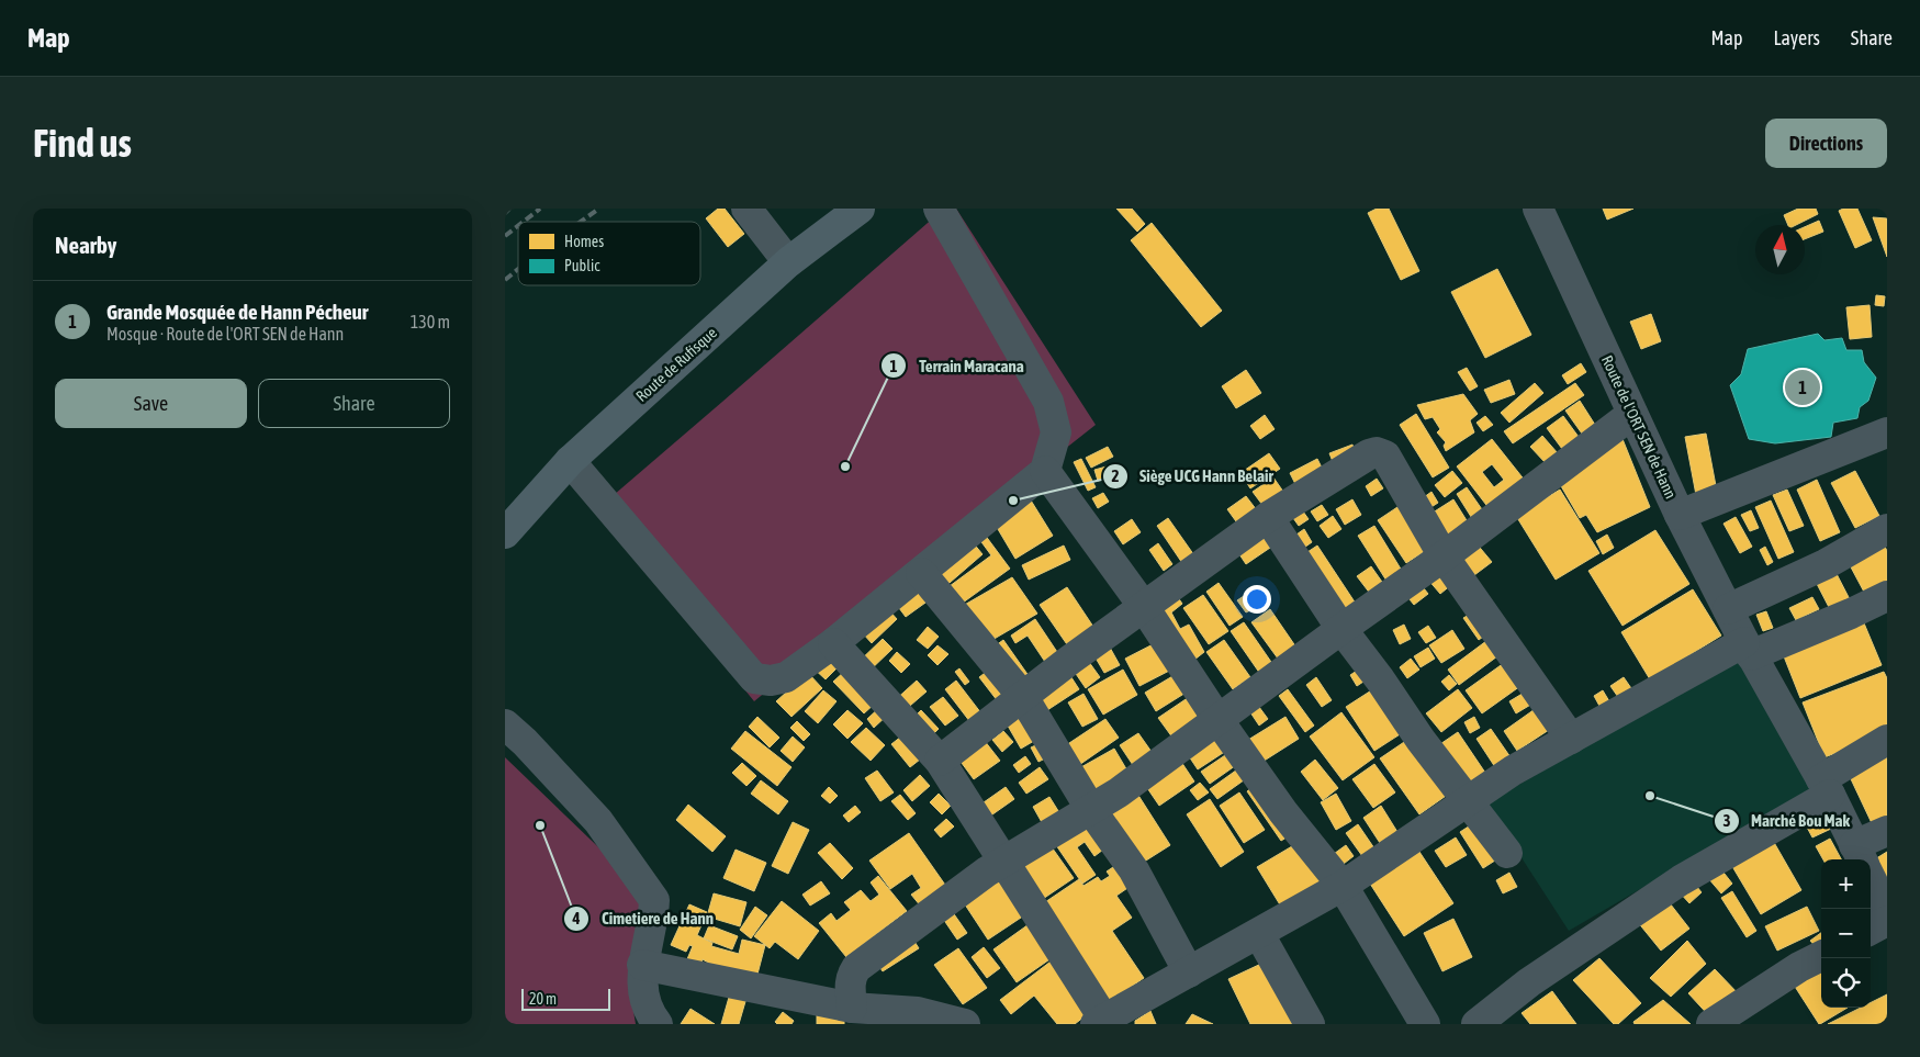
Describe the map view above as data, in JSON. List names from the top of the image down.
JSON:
{
  "streets": {
    "main road": ["Route de Rufisque"],
    "street": ["Route de l'ORT SEN de Hann"]
  },
  "places": [
    "Terrain Maracana",
    "Siège UCG Hann Belair",
    "Marché Bou Mak",
    "Cimetiere de Hann"
  ],
  "legend": ["Homes", "Public"],
  "scale_bar": "20 m",
  "north": "top",
  "page": {
    "header": "Map",
    "nav": ["Map", "Layers", "Share"],
    "buttons": [
      "Directions",
      ["Save", "Share"]
    ],
    "title": "Find us",
    "heading": "Nearby",
    "list": [
      {
        "mark": "1",
        "name": "Grande Mosquée de Hann Pécheur",
        "note": "Mosque · Route de l'ORT SEN de Hann",
        "value": "130 m"
      }
    ],
    "pins": "1",
    "map_buttons": ["+", "−"],
    "scale": "20 m"
  }
}
